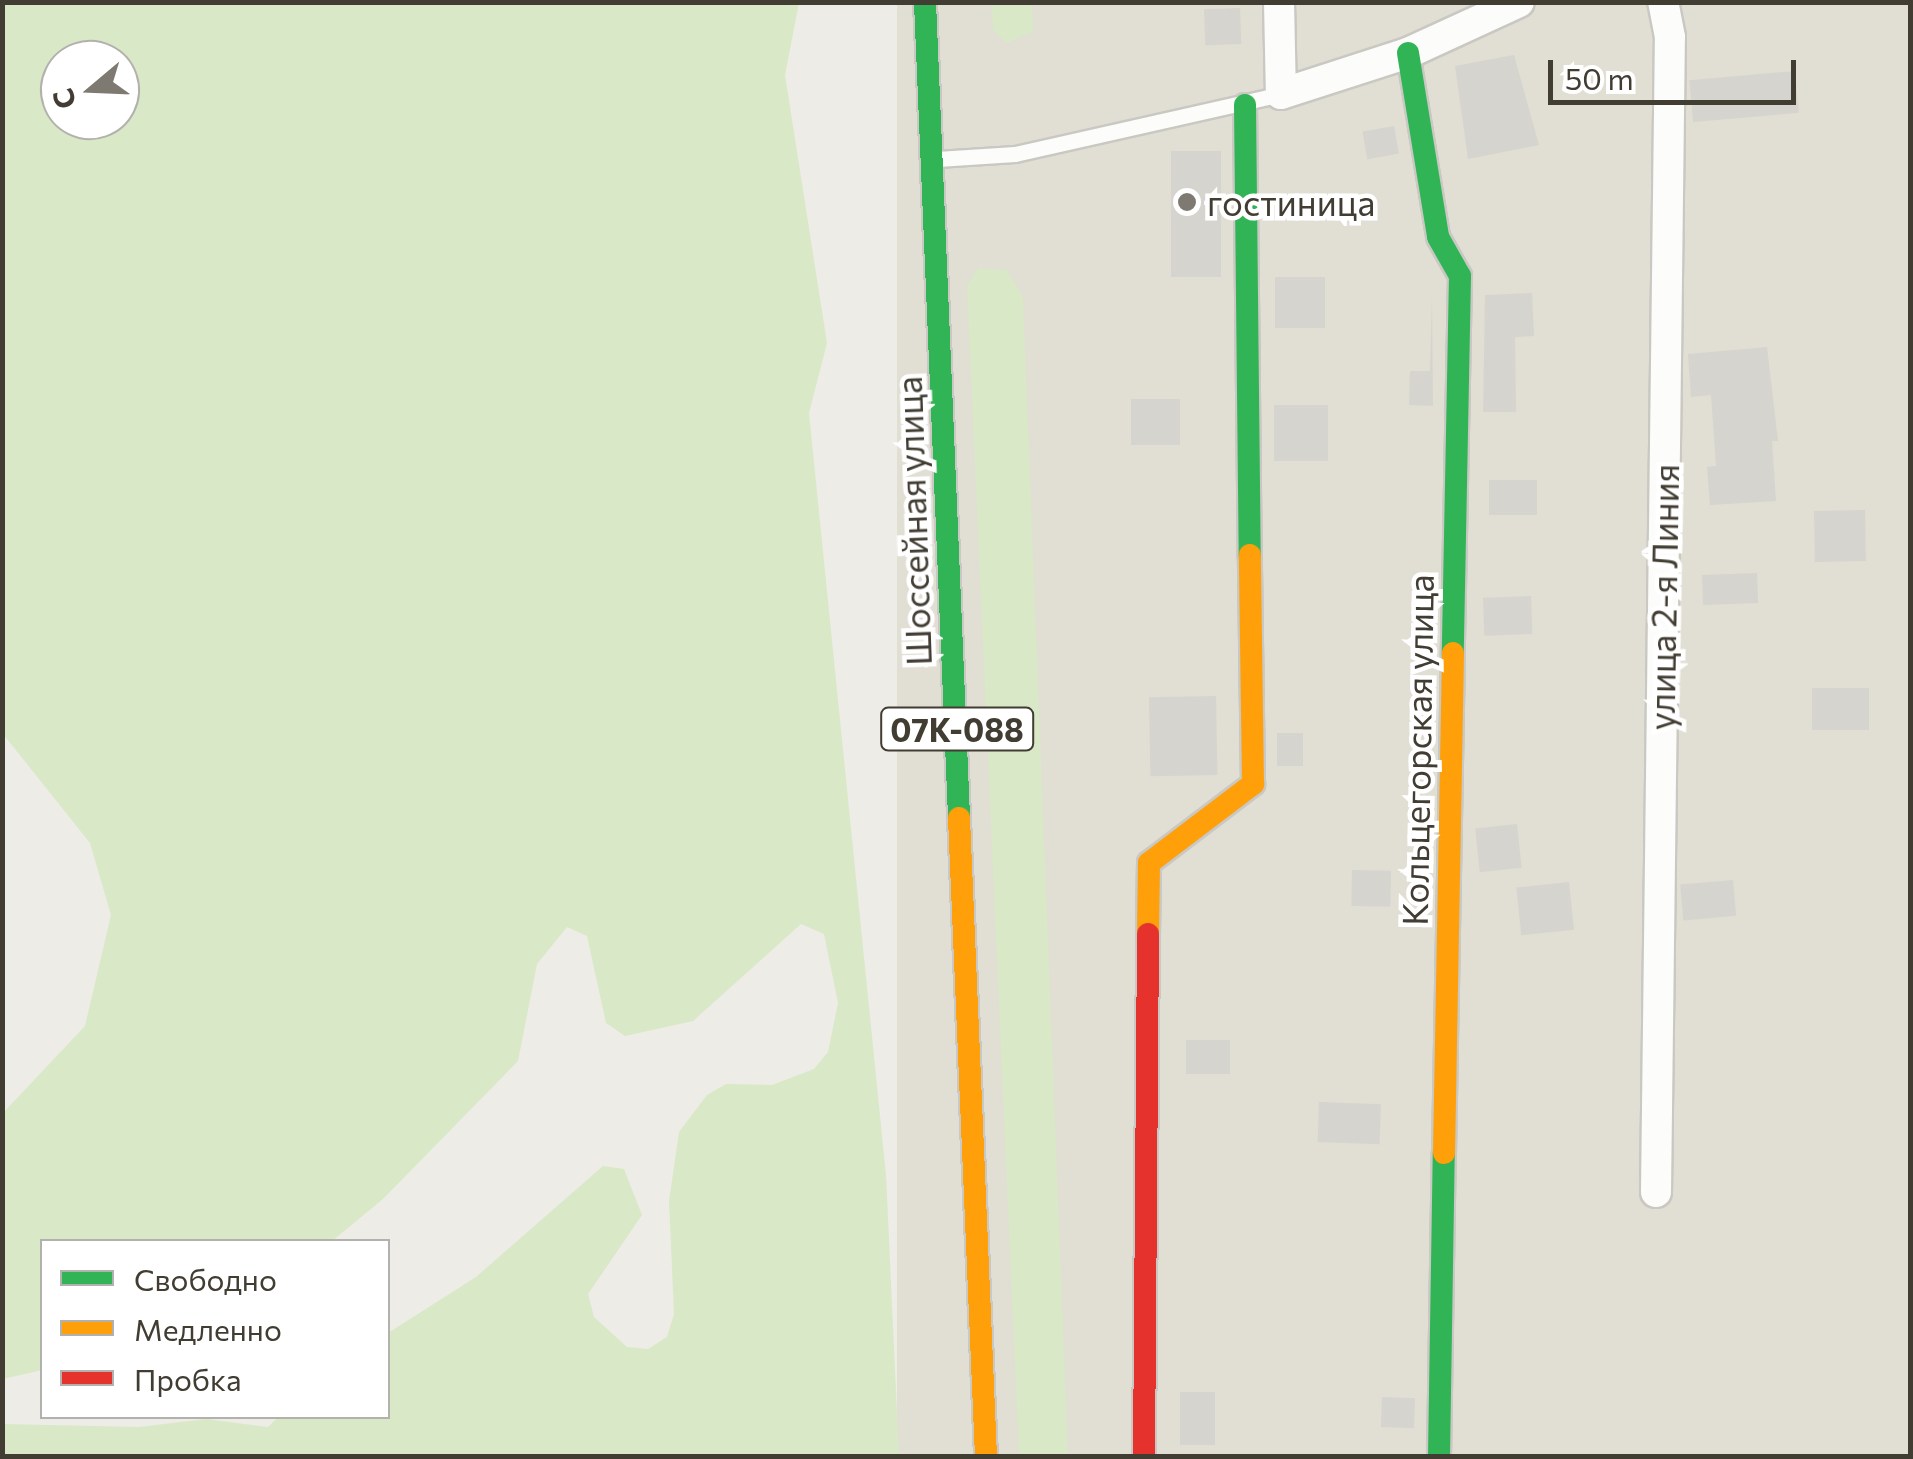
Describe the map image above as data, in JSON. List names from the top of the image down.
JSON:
{
  "streets": {
    "street": [
      "Шоссейная улица",
      "улица 2-я Линия",
      "07К-088",
      "Кольцегорская улица"
    ]
  },
  "places": ["гостиница"],
  "legend": ["Свободно", "Медленно", "Пробка"],
  "scale_bar": "50 m",
  "north": "left"
}
